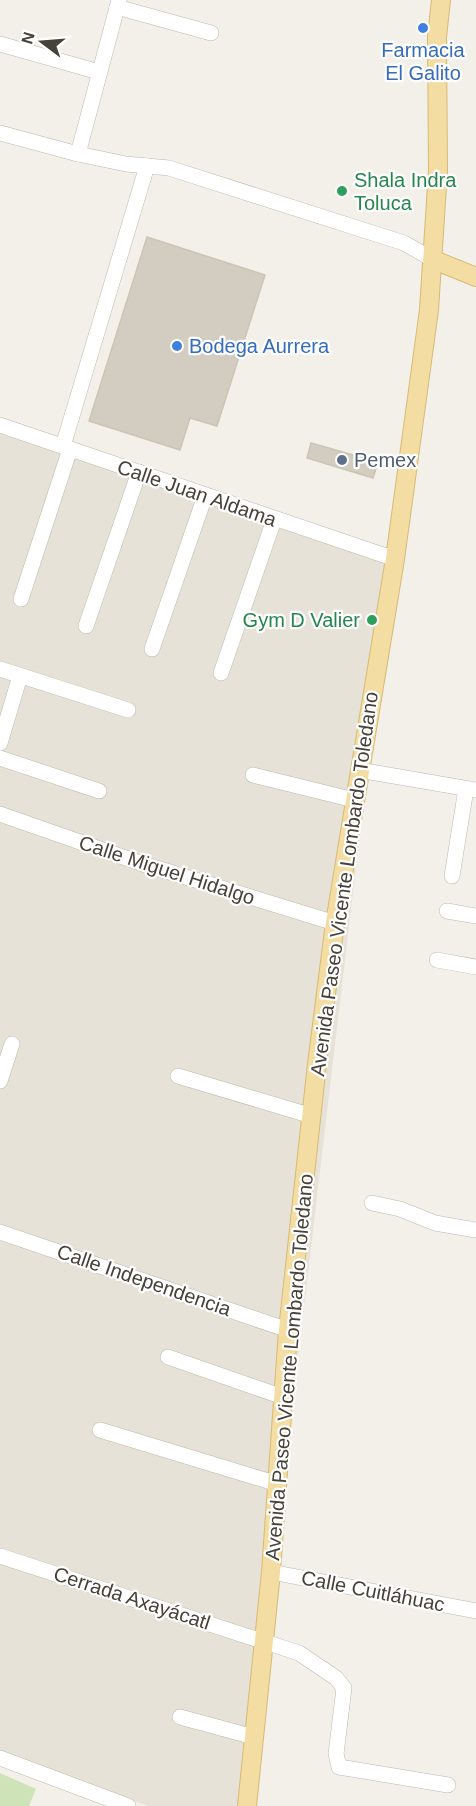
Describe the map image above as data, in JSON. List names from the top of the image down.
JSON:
{
  "streets": {
    "main road": ["Avenida Paseo Vicente Lombardo Toledano"],
    "street": [
      "Calle Juan Aldama",
      "Calle Miguel Hidalgo",
      "Calle Independencia",
      "Calle Cuitláhuac",
      "Cerrada Axayácatl"
    ]
  },
  "crossings": [
    ["Calle Juan Aldama", "Avenida Paseo Vicente Lombardo Toledano"],
    ["Calle Miguel Hidalgo", "Avenida Paseo Vicente Lombardo Toledano"],
    ["Avenida Paseo Vicente Lombardo Toledano", "Calle Independencia"],
    ["Avenida Paseo Vicente Lombardo Toledano", "Calle Cuitláhuac"],
    ["Avenida Paseo Vicente Lombardo Toledano", "Cerrada Axayácatl"]
  ],
  "places": [
    "Farmacia El Galito",
    "Shala Indra Toluca",
    "Bodega Aurrera",
    "Pemex",
    "Gym D Valier"
  ],
  "north": "left"
}
